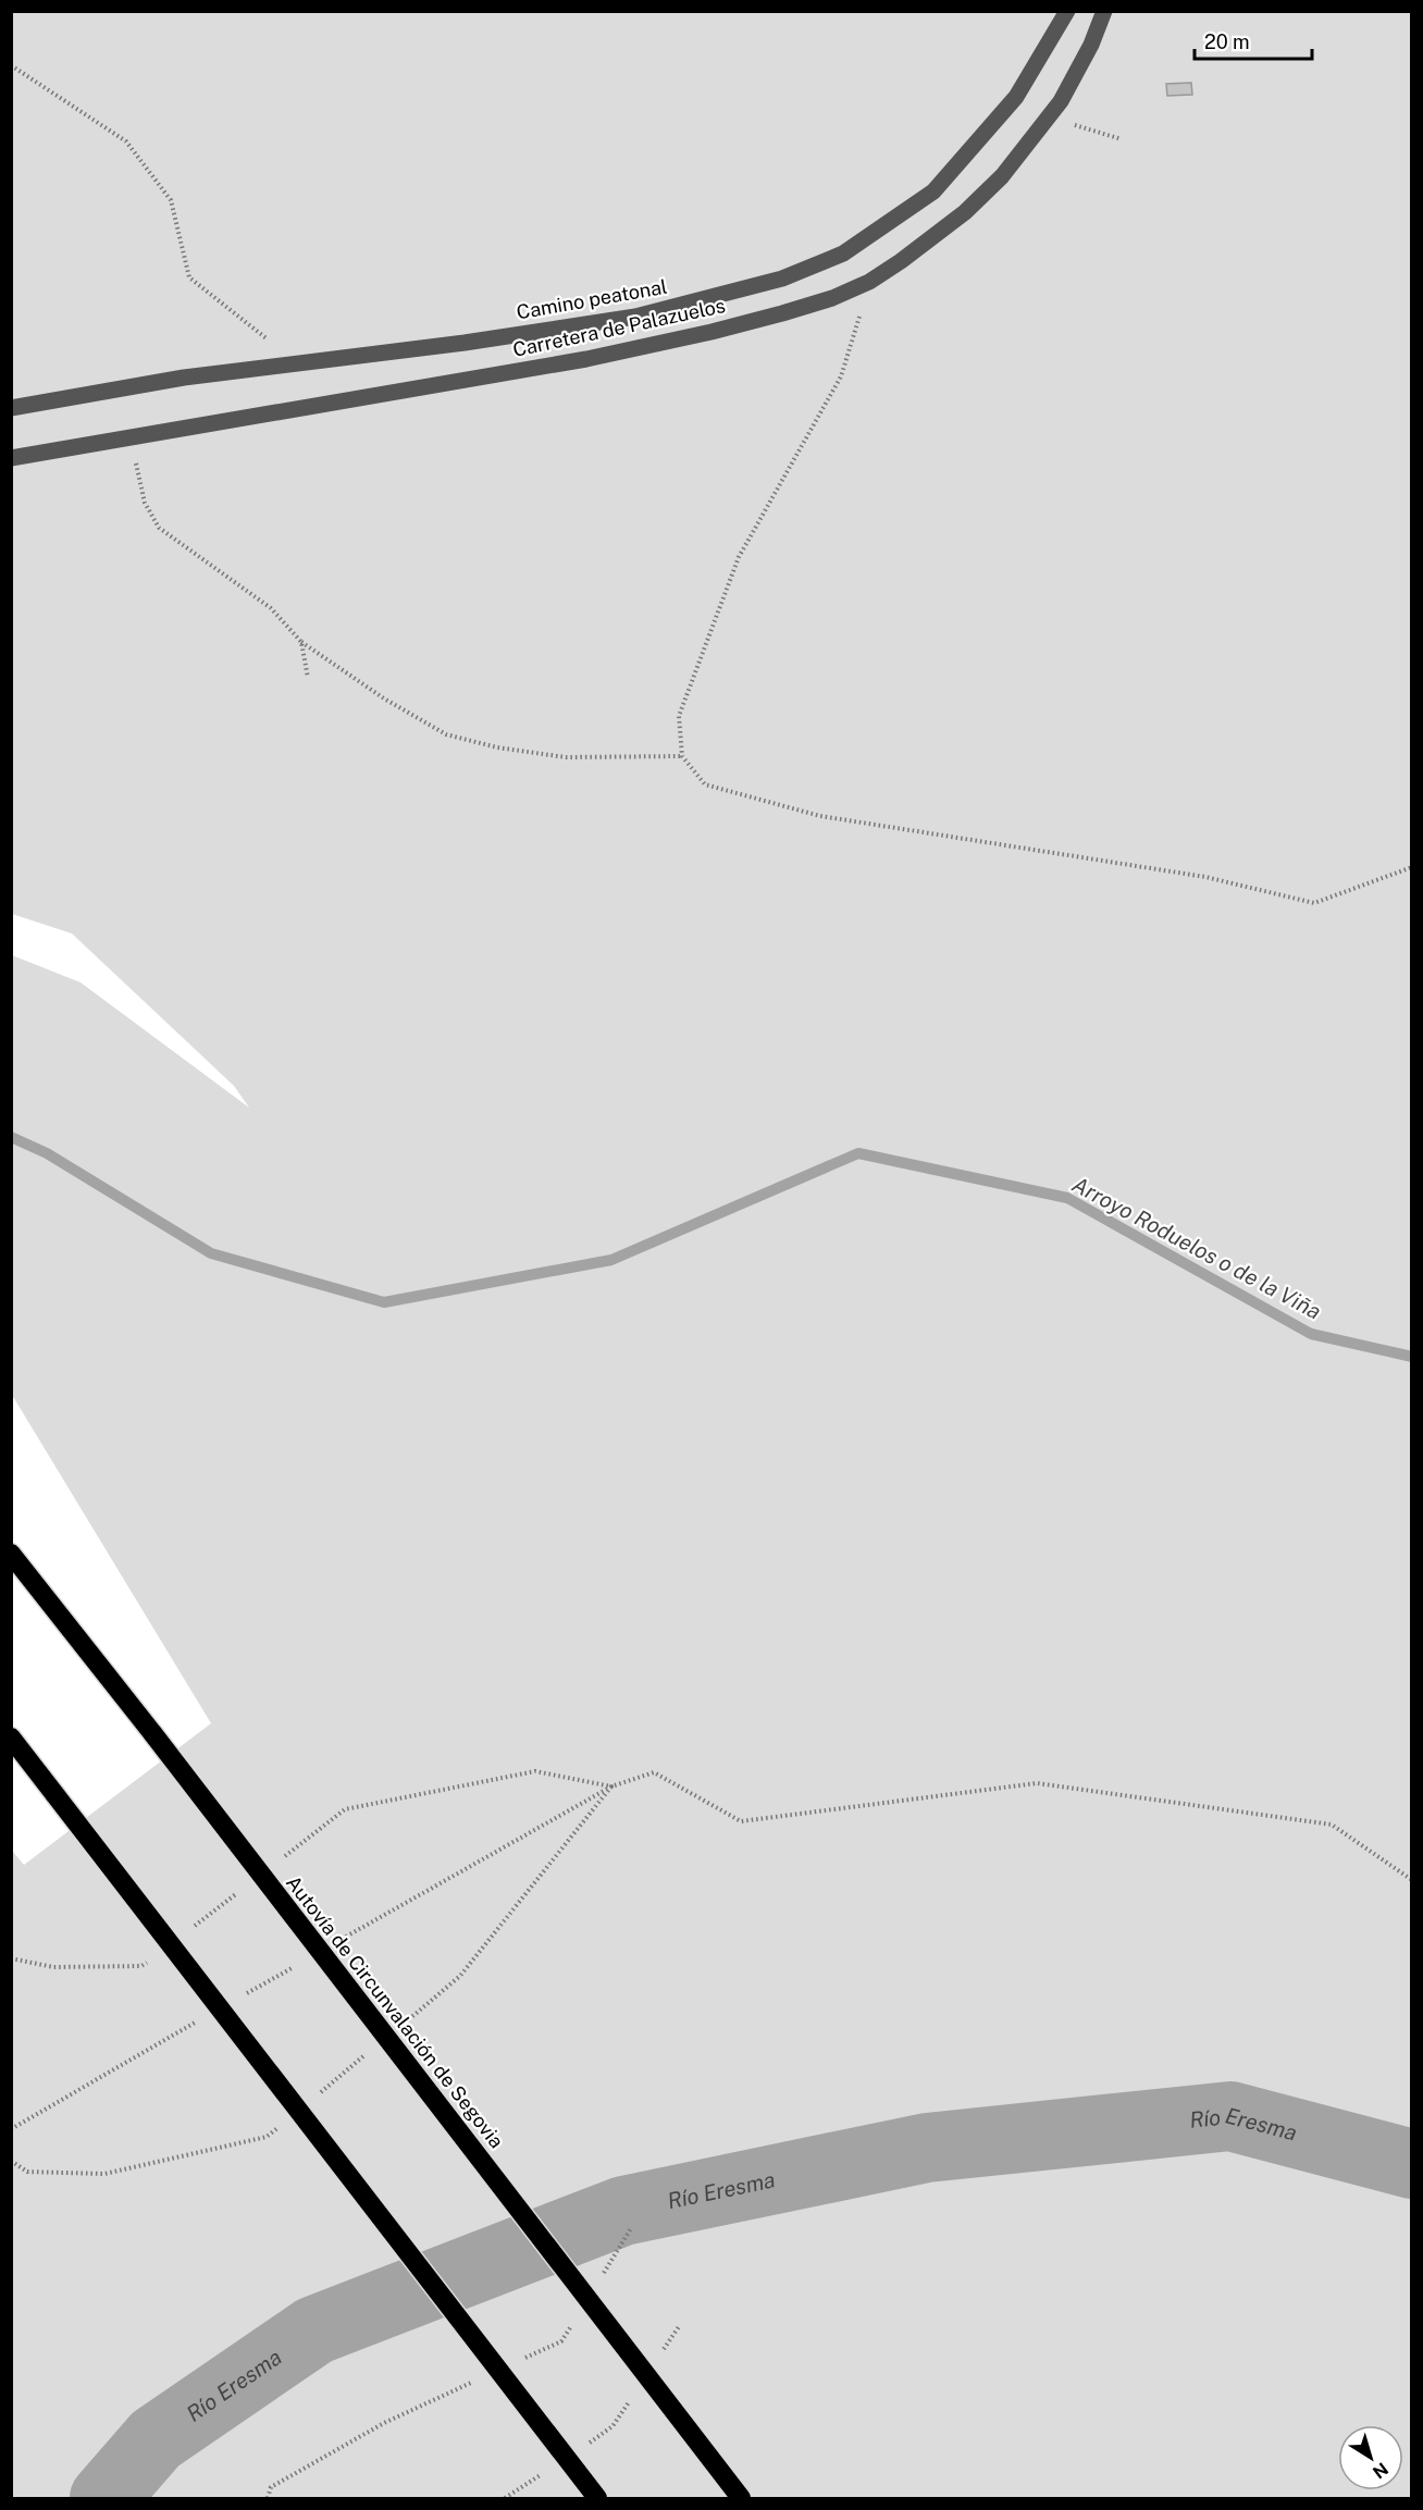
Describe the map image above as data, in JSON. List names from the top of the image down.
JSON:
{
  "streets": {
    "highway": ["Autovía de Circunvalación de Segovia"],
    "street": ["Camino peatonal", "Carretera de Palazuelos"]
  },
  "water": ["Arroyo Roduelos o de la Viña", "Río Eresma"],
  "scale_bar": "20 m",
  "north": "bottom right"
}
